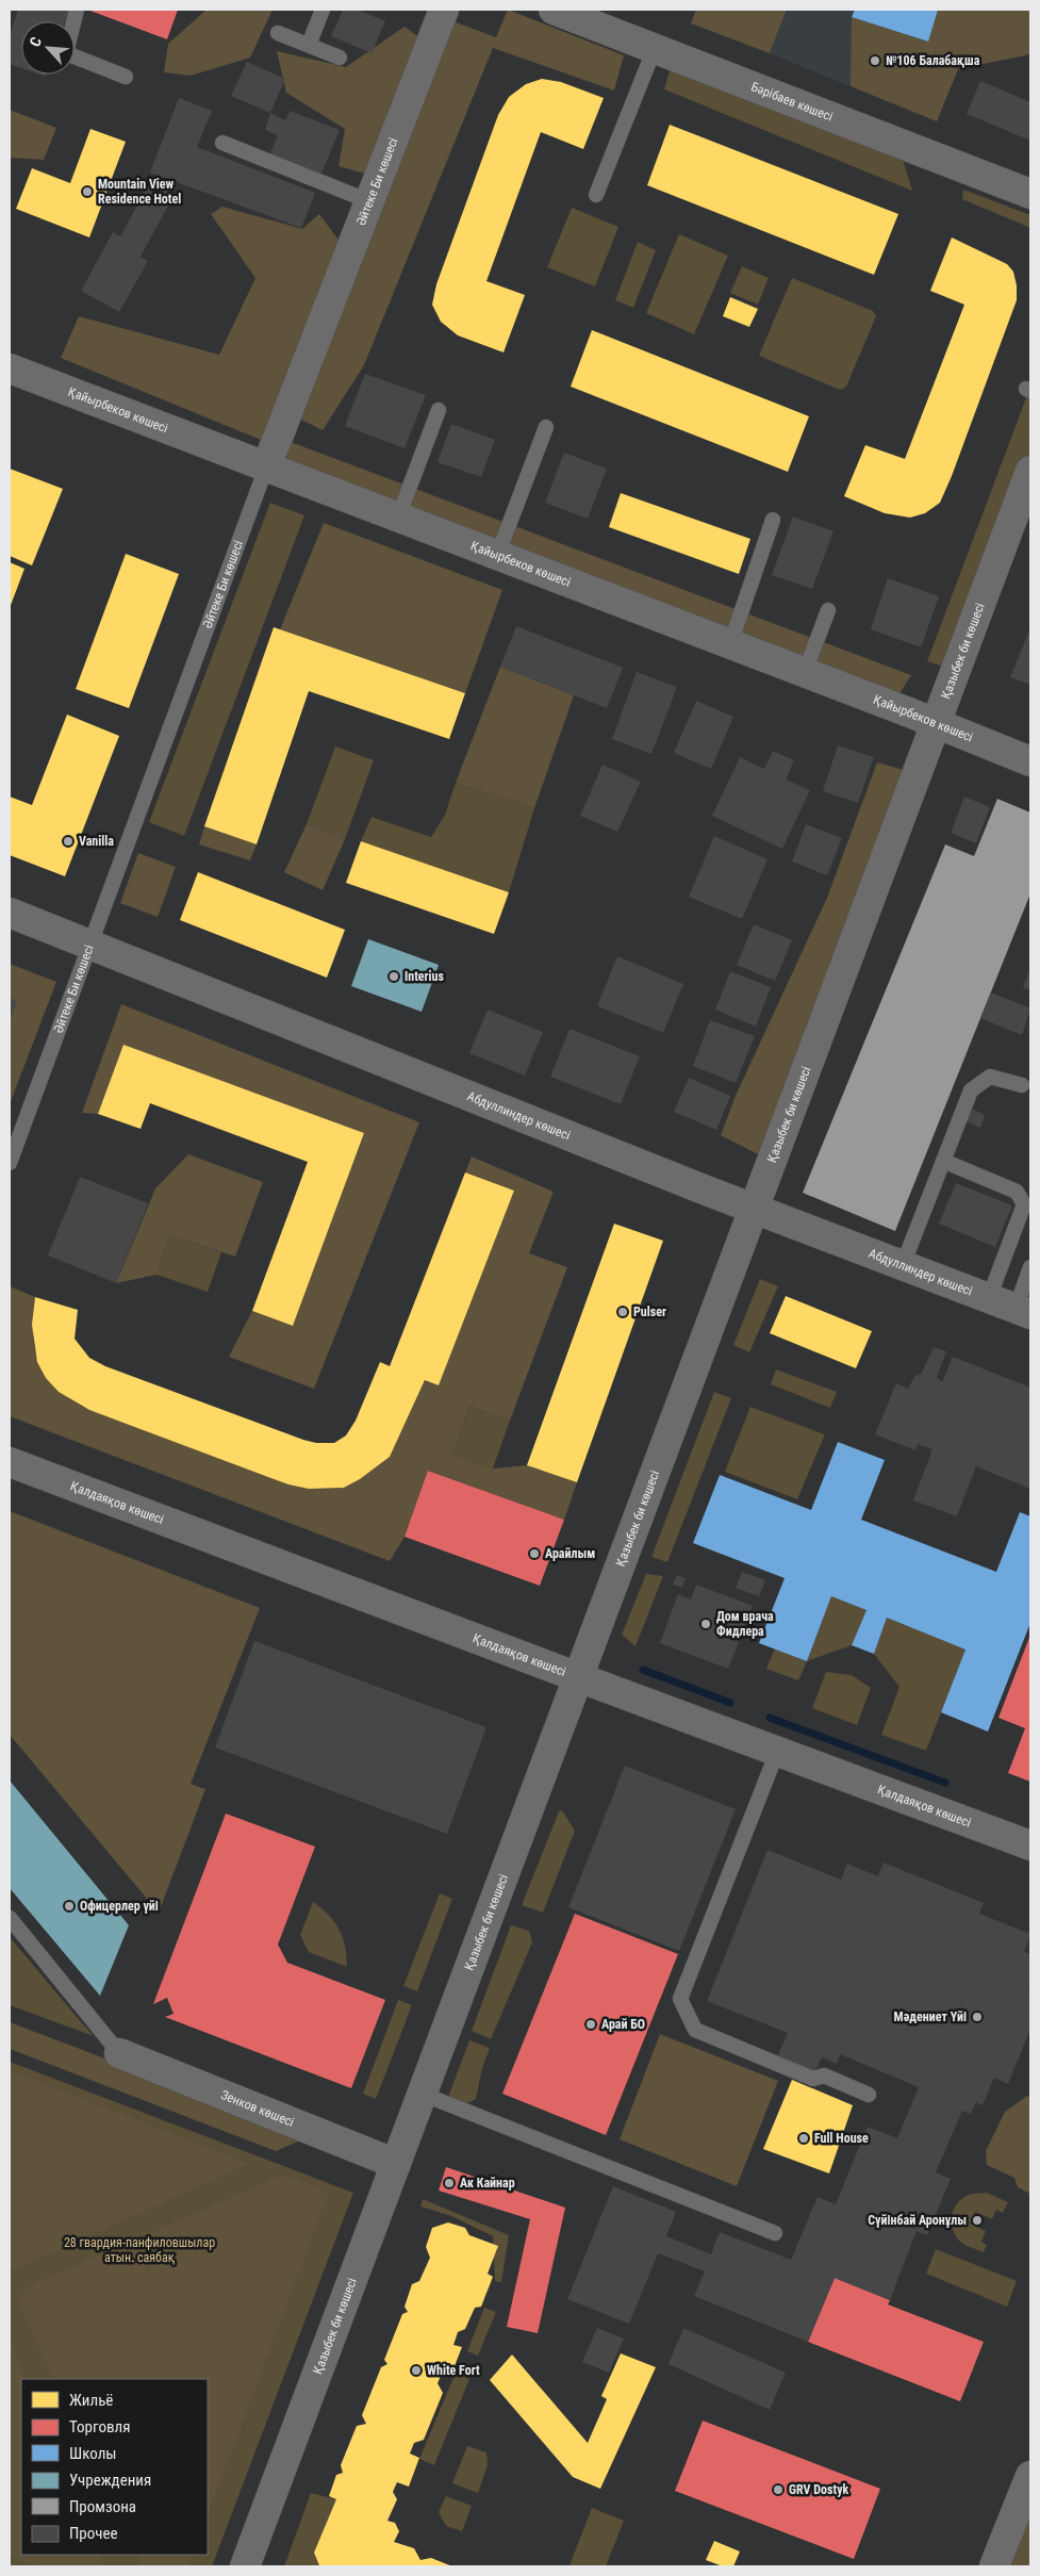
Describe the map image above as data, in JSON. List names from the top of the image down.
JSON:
{
  "streets": {
    "street": [
      "Бәрібаев көшесі",
      "Әйтеке Би көшесі",
      "Қайырбеков көшесі",
      "Қазыбек би көшесі",
      "Абдуллиндер көшесі",
      "Қалдаяқов көшесі",
      "Зенков көшесі"
    ]
  },
  "crossings": [
    ["Әйтеке Би көшесі", "Қайырбеков көшесі"],
    ["Әйтеке Би көшесі", "Абдуллиндер көшесі"],
    ["Қайырбеков көшесі", "Қазыбек би көшесі"],
    ["Қазыбек би көшесі", "Абдуллиндер көшесі"],
    ["Қазыбек би көшесі", "Қалдаяқов көшесі"],
    ["Қазыбек би көшесі", "Зенков көшесі"]
  ],
  "parks": ["28 гвардия-панфиловшылар атын. саябақ"],
  "places": [
    "№106 Балабақша",
    "Mountain View Residence Hotel",
    "Vanilla",
    "Interius",
    "Pulser",
    "Арайлым",
    "Дом врача Фидлера",
    "Офицерлер үйі",
    "Мәдениет Үйі",
    "Арай БО",
    "Full House",
    "Ак Кайнар",
    "Сүйінбай Аронұлы",
    "White Fort",
    "GRV Dostyk"
  ],
  "legend": [
    "Жильё",
    "Торговля",
    "Школы",
    "Учреждения",
    "Промзона",
    "Прочее"
  ],
  "north": "top left"
}
